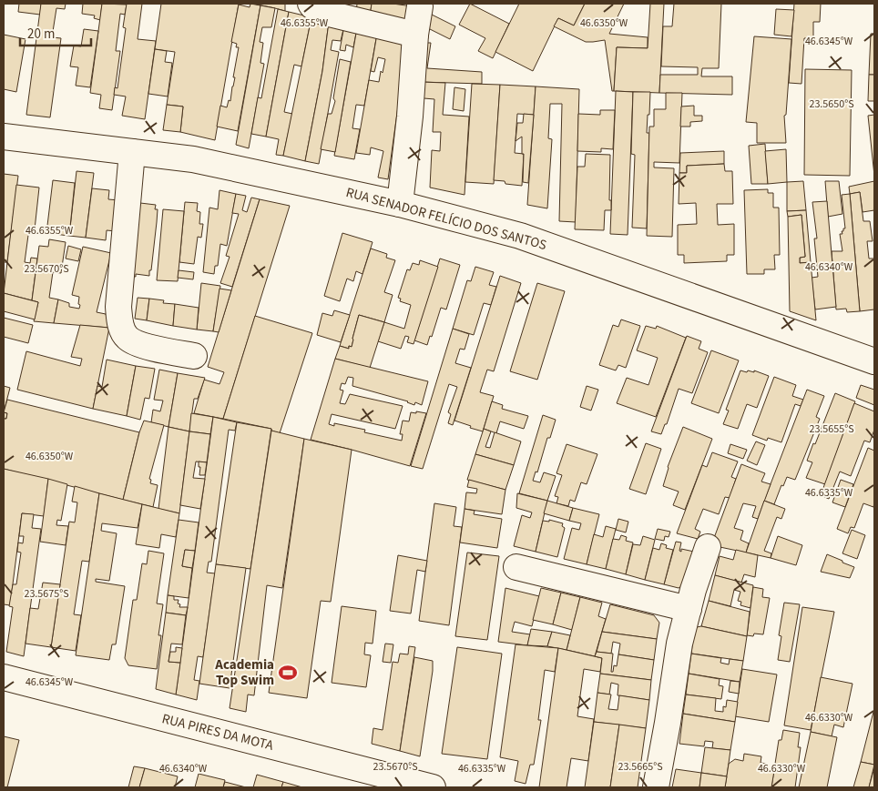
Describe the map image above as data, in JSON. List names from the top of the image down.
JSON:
{
  "streets": {
    "street": ["RUA SENADOR FELÍCIO DOS SANTOS", "RUA PIRES DA MOTA"]
  },
  "places": {
    "sports": ["Academia Top Swim"]
  },
  "scale_bar": "20 m",
  "coordinates": [
    "46.6355°W",
    "46.6350°W",
    "46.6345°W",
    "23.5650°S",
    "46.6340°W",
    "23.5670°S",
    "23.5655°S",
    "46.6335°W",
    "23.5675°S",
    "46.6330°W",
    "23.5665°S"
  ]
}
